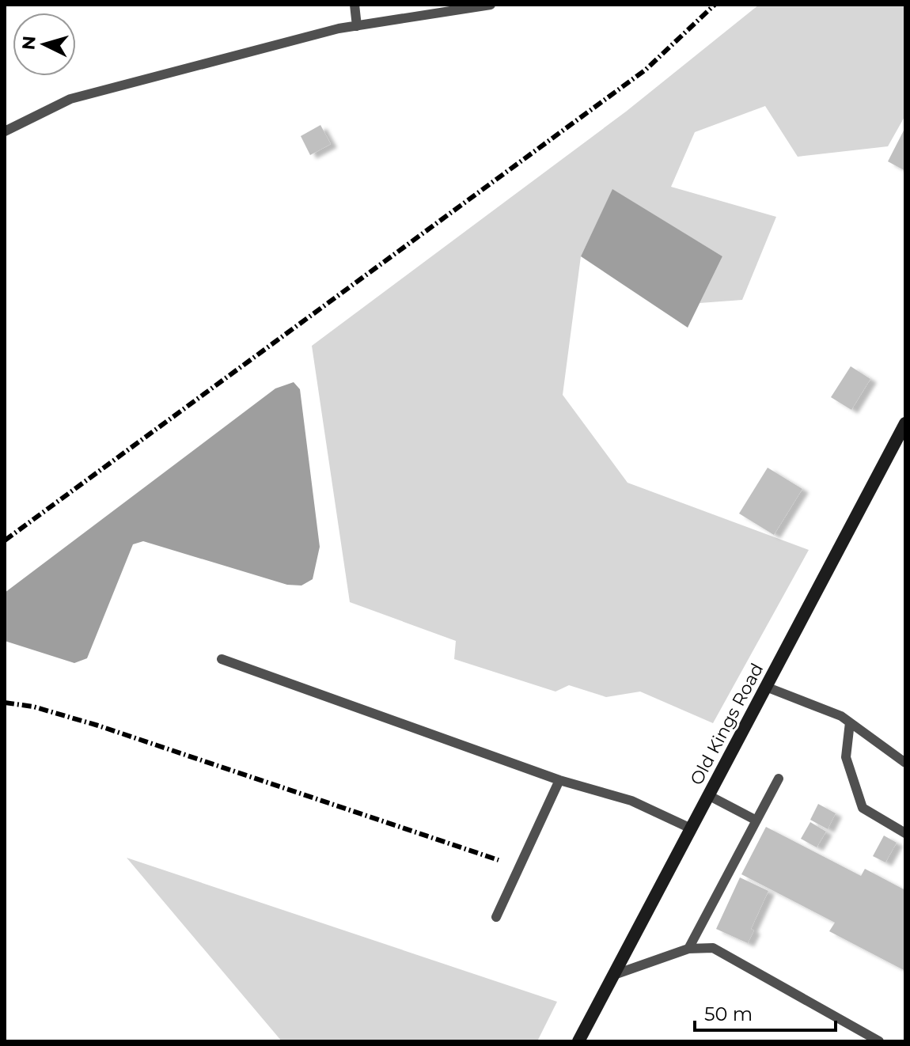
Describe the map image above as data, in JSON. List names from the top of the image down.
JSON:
{
  "streets": {
    "street": ["Old Kings Road"]
  },
  "scale_bar": "50 m",
  "north": "left"
}
